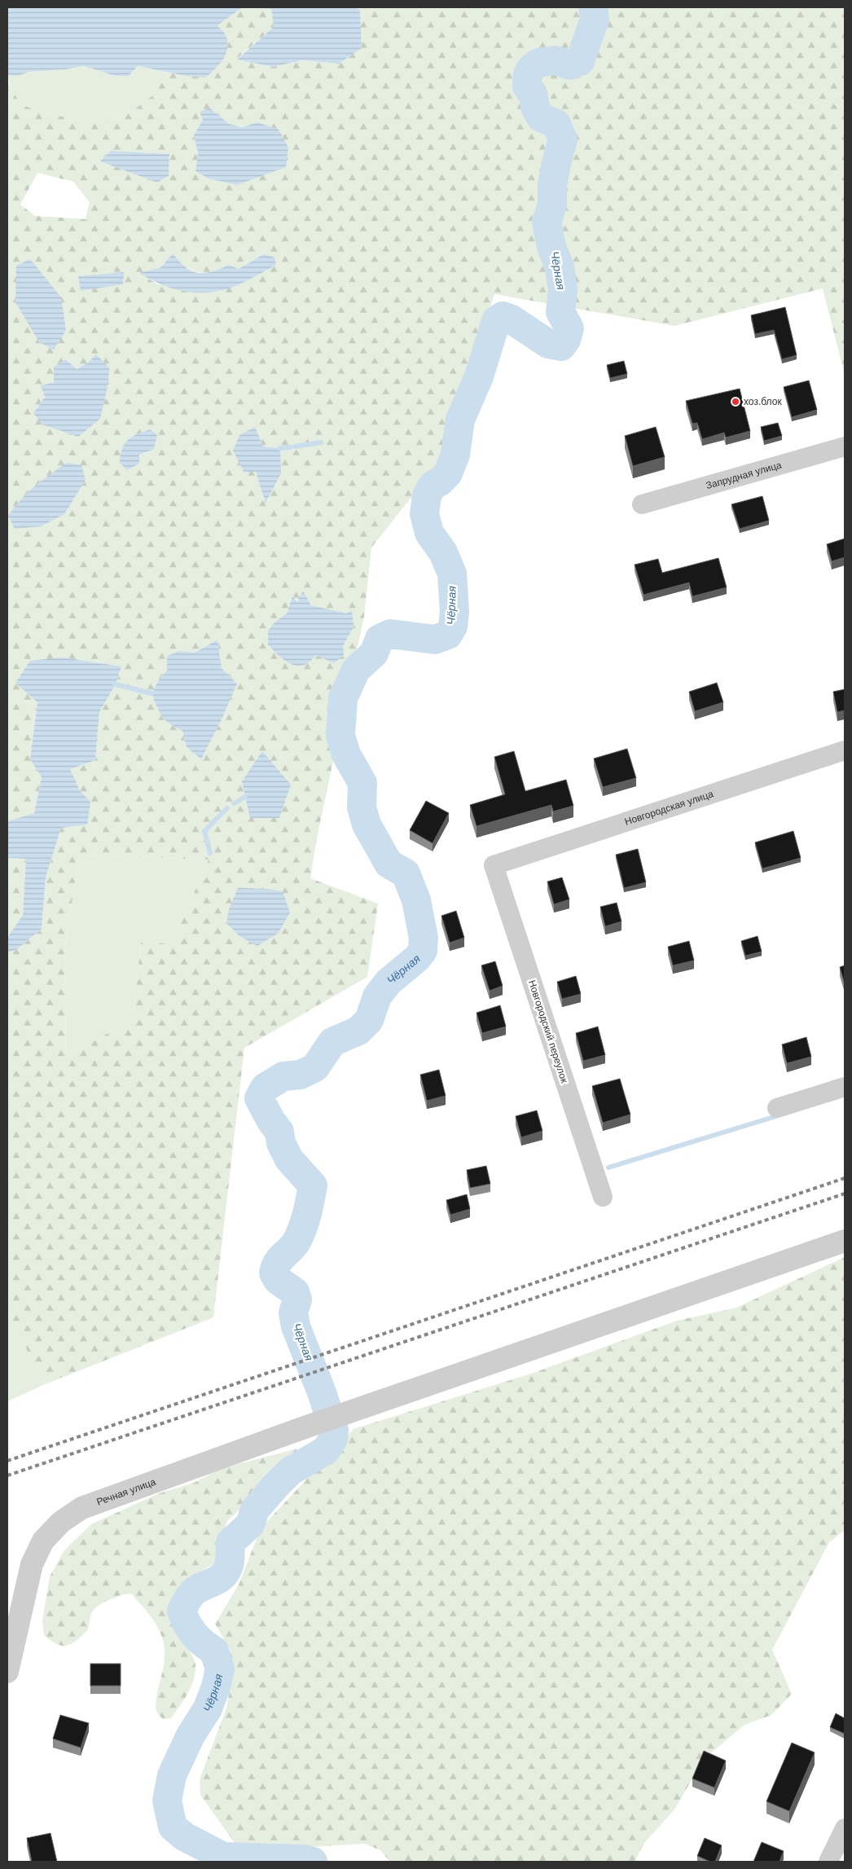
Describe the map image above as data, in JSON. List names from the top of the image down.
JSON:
{
  "streets": {
    "street": [
      "Запрудная улица",
      "Новгородская улица",
      "Новгородский переулок",
      "Речная улица"
    ]
  },
  "crossings": [
    ["Новгородская улица", "Новгородский переулок"]
  ],
  "water": ["Чёрная"],
  "places": ["хоз.блок"]
}
